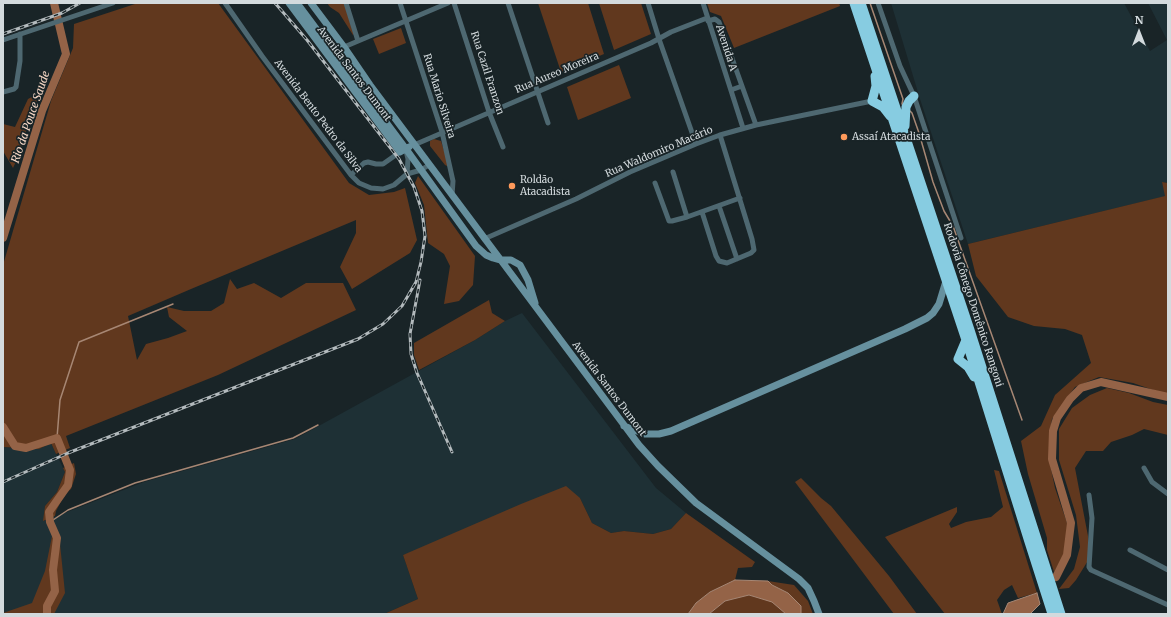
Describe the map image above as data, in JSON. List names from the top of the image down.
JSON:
{
  "streets": {
    "highway": ["Rodovia Cônego Domênico Rangoni"],
    "main road": ["Avenida Santos Dumont"],
    "street": [
      "Avenida A",
      "Rua Cazil Franzon",
      "Rua Aureo Moreira",
      "Rua Mario Silveira",
      "Avenida Bento Pedro da Silva",
      "Rua Waldomiro Macário"
    ]
  },
  "crossings": [
    ["Avenida A", "Rua Aureo Moreira"],
    ["Avenida A", "Rua Waldomiro Macário"],
    ["Rua Cazil Franzon", "Rua Aureo Moreira"],
    ["Rua Aureo Moreira", "Avenida Santos Dumont"],
    ["Rua Aureo Moreira", "Rua Mario Silveira"],
    ["Avenida Santos Dumont", "Rua Mario Silveira"],
    ["Avenida Santos Dumont", "Avenida Bento Pedro da Silva"],
    ["Avenida Santos Dumont", "Rua Waldomiro Macário"]
  ],
  "water": ["Rio da Pouce Saude"],
  "places": ["Assaí Atacadista", "Roldão Atacadista"],
  "north": "top"
}
